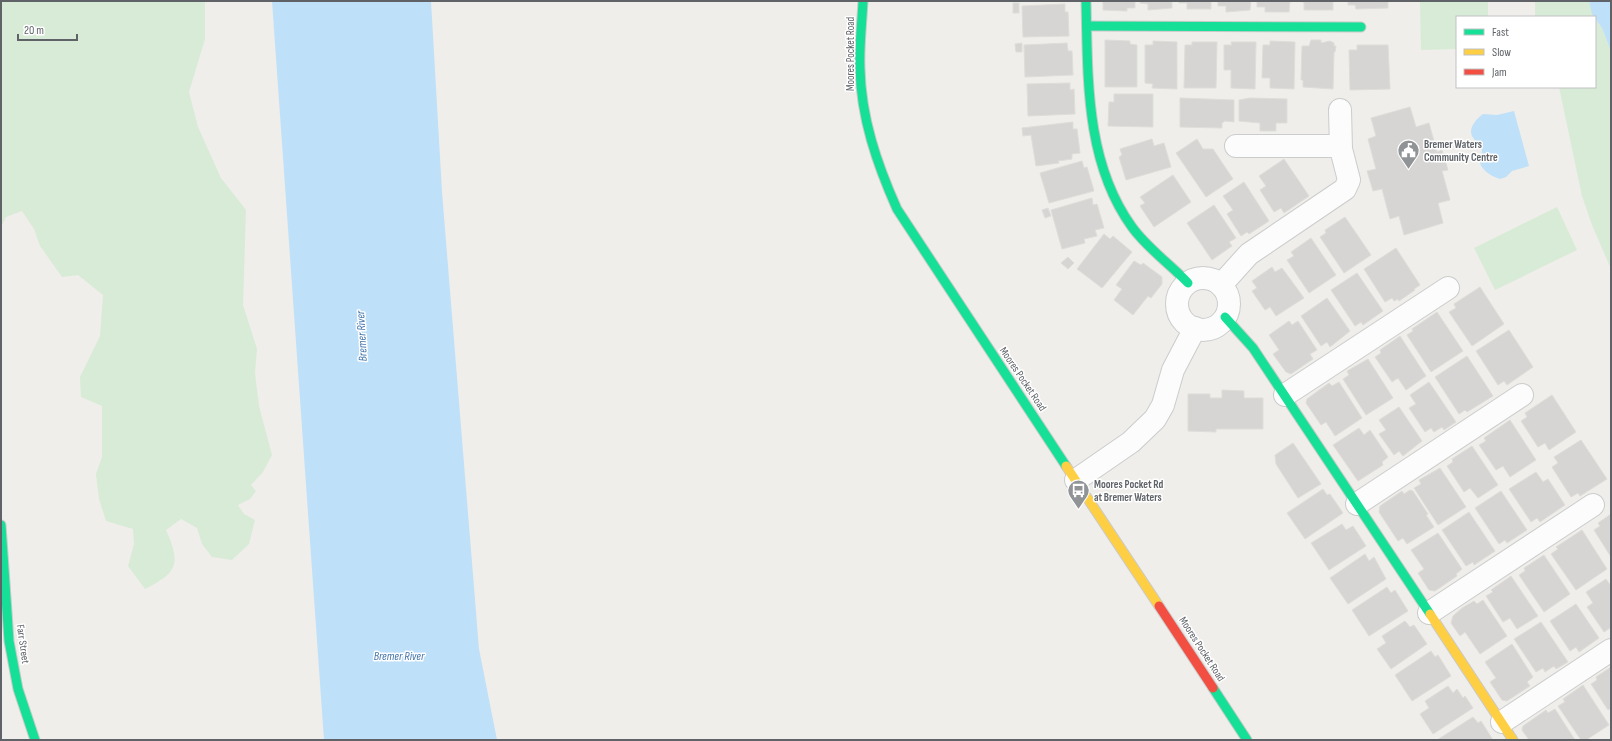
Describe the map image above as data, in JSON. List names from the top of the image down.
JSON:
{
  "streets": {
    "street": ["Moores Pocket Road", "Farr Street"]
  },
  "water": ["Bremer River"],
  "places": {
    "public building": ["Bremer Waters Community Centre"],
    "bus stop": ["Moores Pocket Rd at Bremer Waters"]
  },
  "legend": ["Fast", "Slow", "Jam"],
  "scale_bar": "20 m"
}
